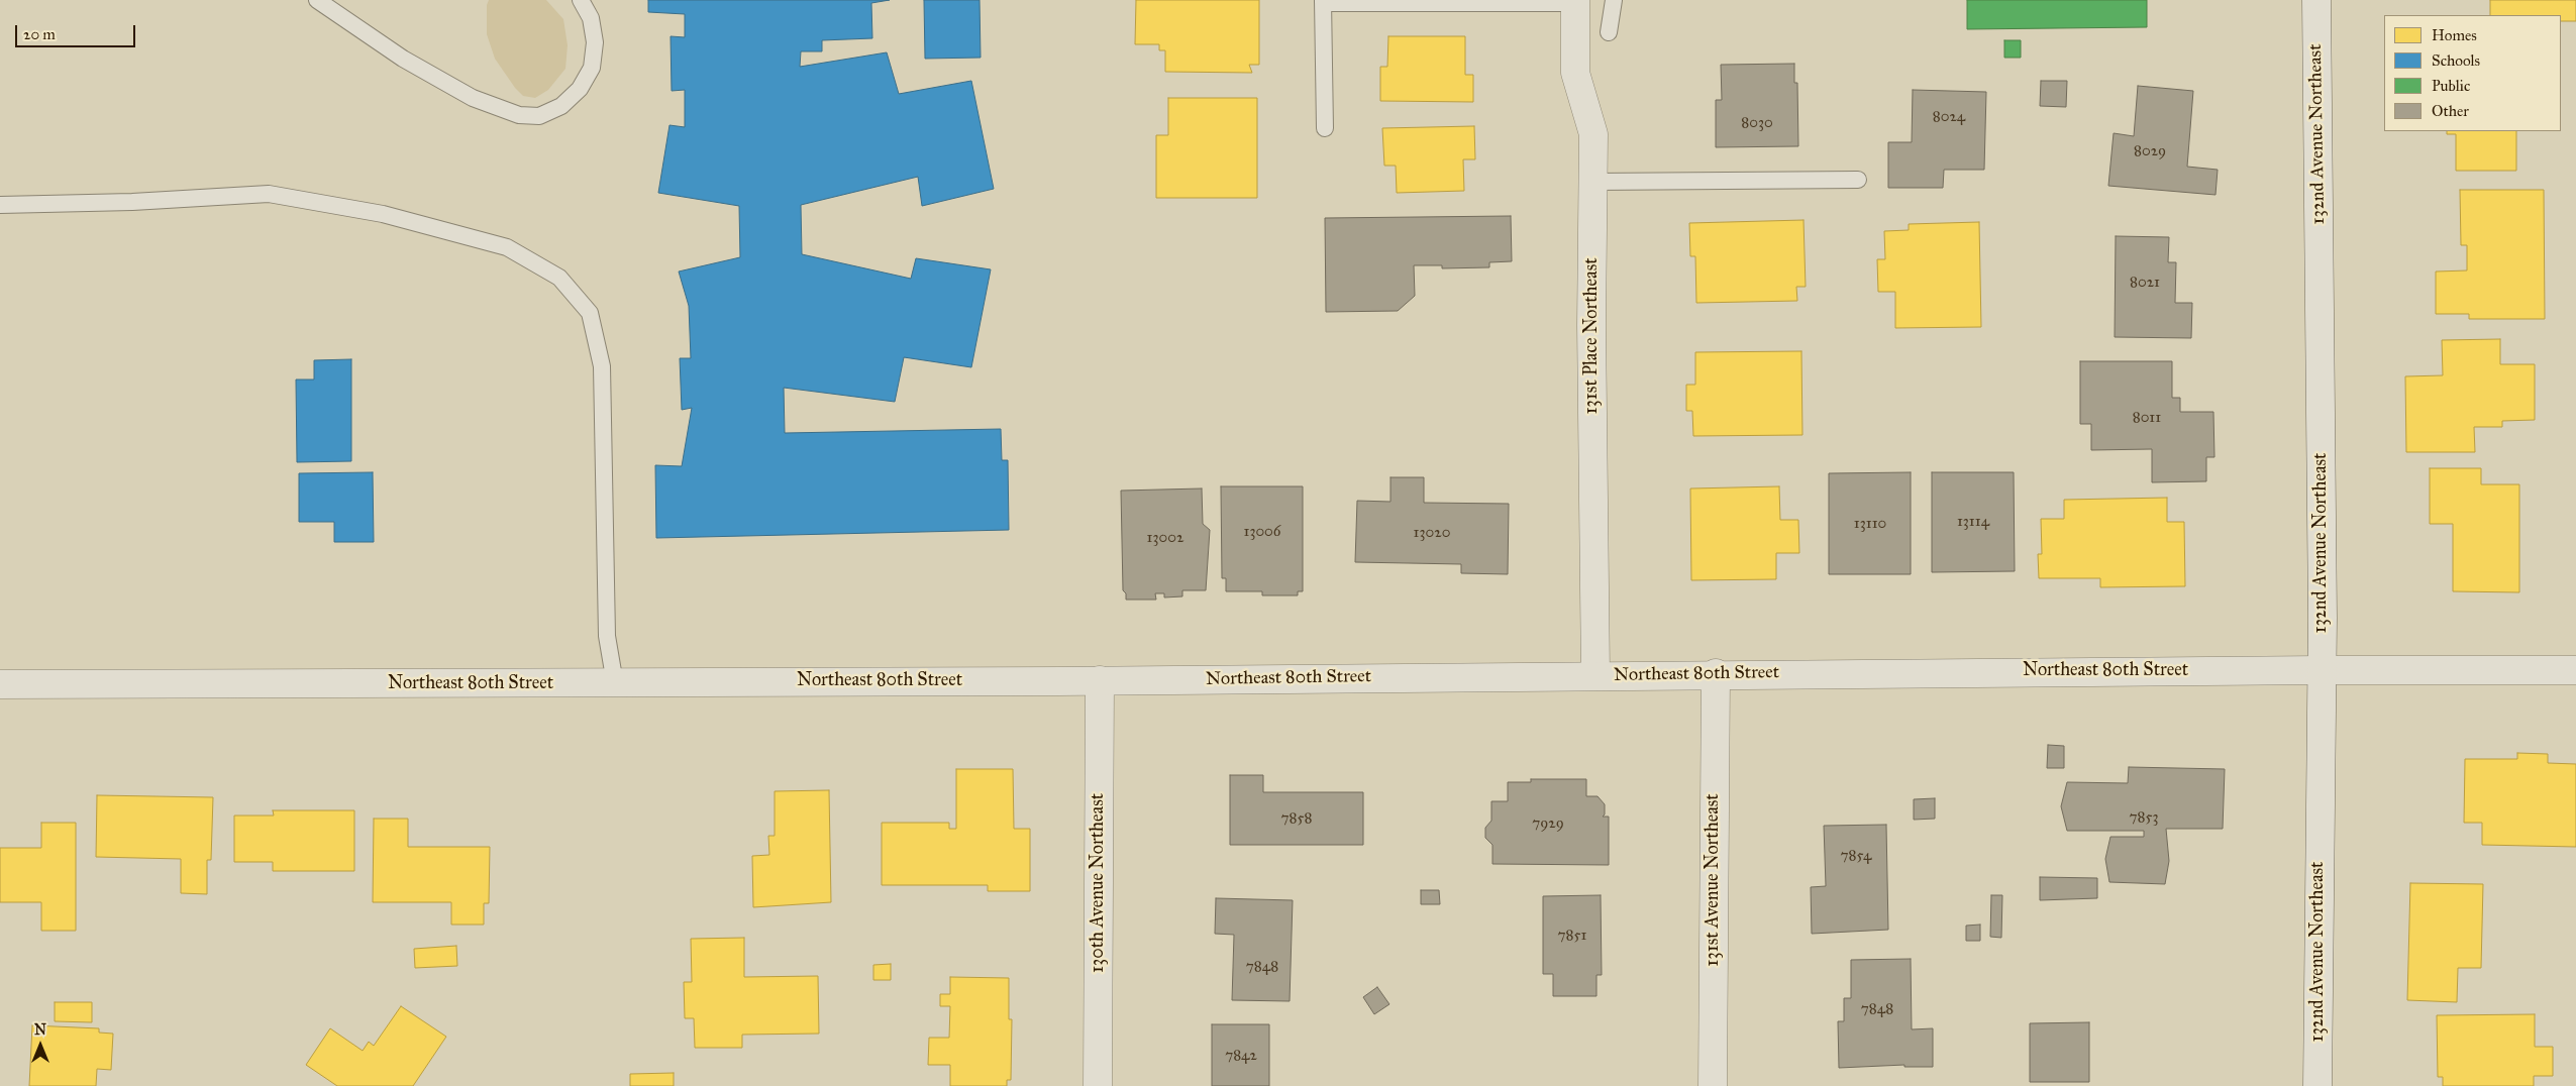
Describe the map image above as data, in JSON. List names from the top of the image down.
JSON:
{
  "streets": {
    "street": [
      "132nd Avenue Northeast",
      "131st Place Northeast",
      "Northeast 80th Street",
      "131st Avenue Northeast",
      "130th Avenue Northeast"
    ]
  },
  "crossings": [
    ["132nd Avenue Northeast", "Northeast 80th Street"],
    ["131st Place Northeast", "Northeast 80th Street"],
    ["Northeast 80th Street", "131st Avenue Northeast"],
    ["Northeast 80th Street", "130th Avenue Northeast"]
  ],
  "house_numbers": [
    "8024",
    "8030",
    "8029",
    "8021",
    "8011",
    "13114",
    "13110",
    "13006",
    "13020",
    "13002",
    "7853",
    "7858",
    "7929",
    "7854",
    "7851",
    "7848",
    "7848",
    "7842"
  ],
  "legend": [
    "Homes",
    "Schools",
    "Public",
    "Other"
  ],
  "scale_bar": "20 m",
  "north": "top"
}
